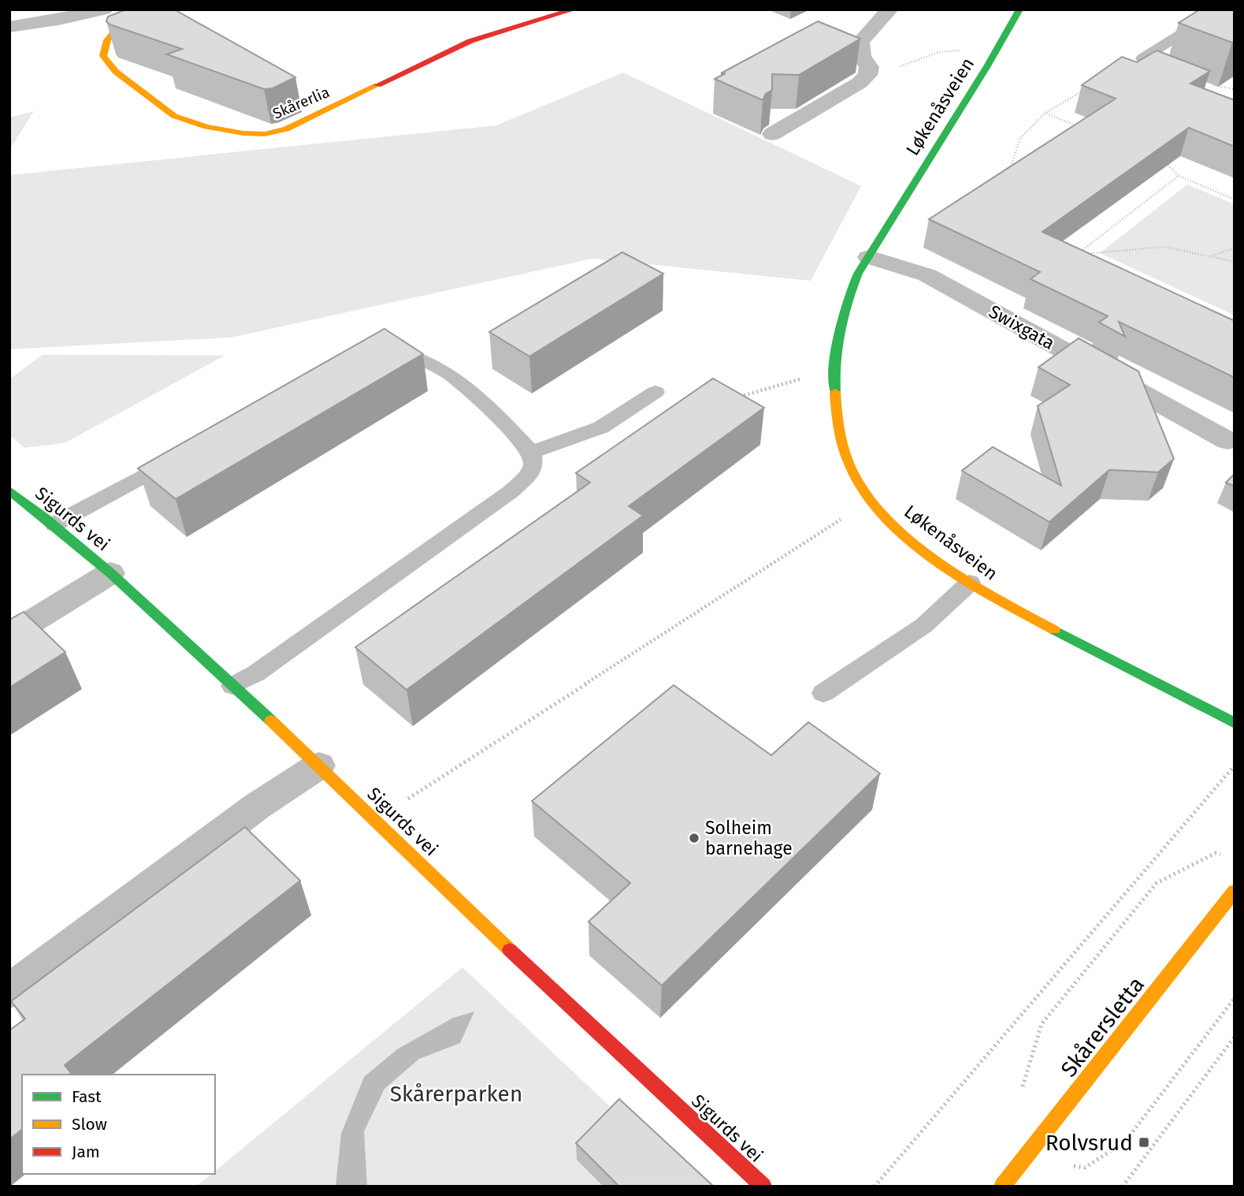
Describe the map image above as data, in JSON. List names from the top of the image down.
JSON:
{
  "streets": {
    "street": [
      "Skårerlia",
      "Løkenåsveien",
      "Swixgata",
      "Sigurds vei",
      "Skårersletta"
    ]
  },
  "crossings": [
    ["Løkenåsveien", "Swixgata"]
  ],
  "parks": ["Skårerparken"],
  "places": {
    "other": ["Solheim barnehage"],
    "transit": ["Rolvsrud"]
  },
  "legend": ["Fast", "Slow", "Jam"]
}
